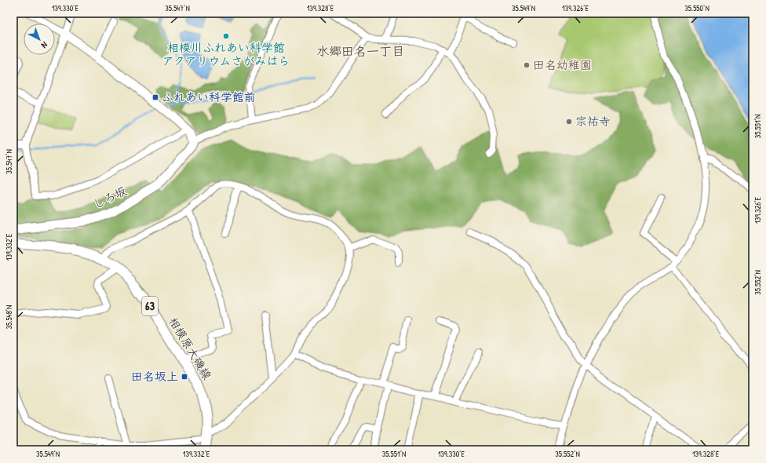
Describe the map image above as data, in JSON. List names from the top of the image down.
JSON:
{
  "streets": {
    "main road": ["63", "相模原大磯線"],
    "street": ["しろ坂"]
  },
  "districts": ["水郷田名一丁目"],
  "places": {
    "other": ["相模川ふれあい科学館 アクアリウムさがみはら", "田名幼稚園", "宗祐寺"],
    "transit": ["ふれあい科学館前", "田名坂上"]
  },
  "north": "bottom right",
  "coordinates": [
    "139.330°E",
    "35.547°N",
    "139.328°E",
    "35.549°N",
    "139.326°E",
    "35.550°N",
    "35.551°N",
    "139.332°E",
    "35.552°N",
    "35.548°N"
  ]
}
